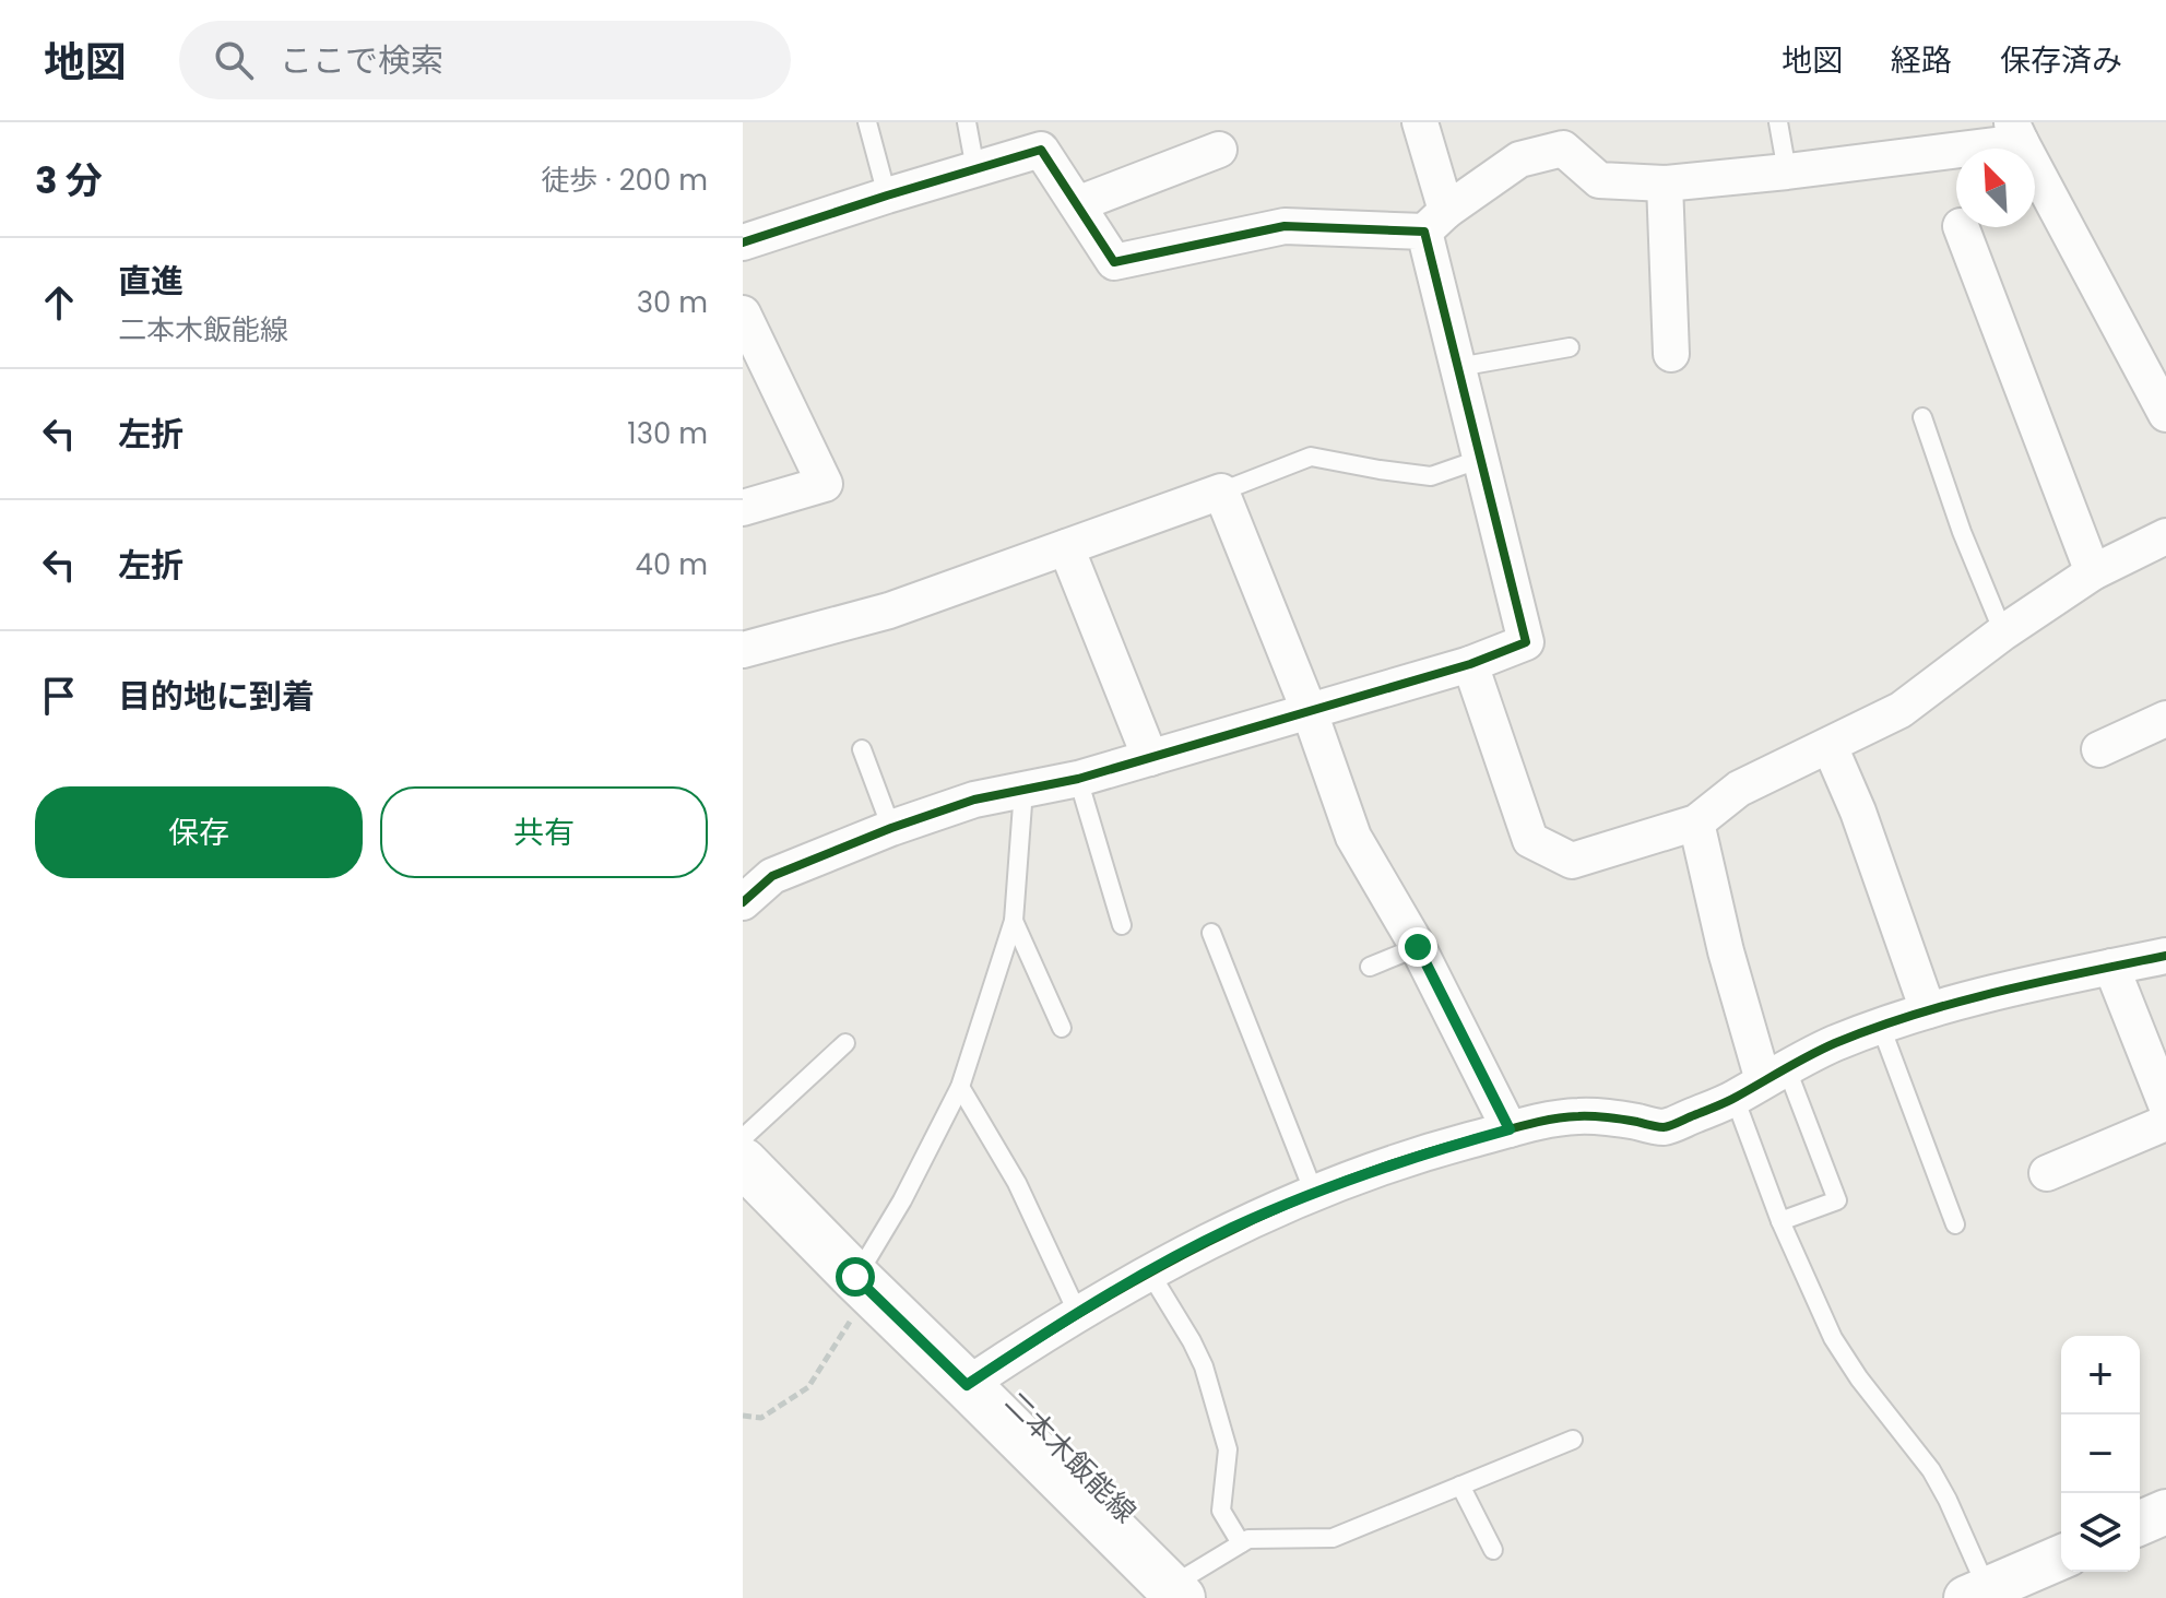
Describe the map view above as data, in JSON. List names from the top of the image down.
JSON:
{
  "streets": {
    "main road": ["二本木飯能線"]
  },
  "north": "top left",
  "page": {
    "header": "地図",
    "search": "ここで検索",
    "nav": ["地図", "経路", "保存済み"],
    "heading": ["3 分", "徒歩 · 200 m"],
    "list": [
      ["直進", "二本木飯能線", "30 m"],
      ["左折", "130 m"],
      ["左折", "40 m"],
      "目的地に到着"
    ],
    "buttons": ["保存", "共有"],
    "map_buttons": ["+", "−"]
  }
}
